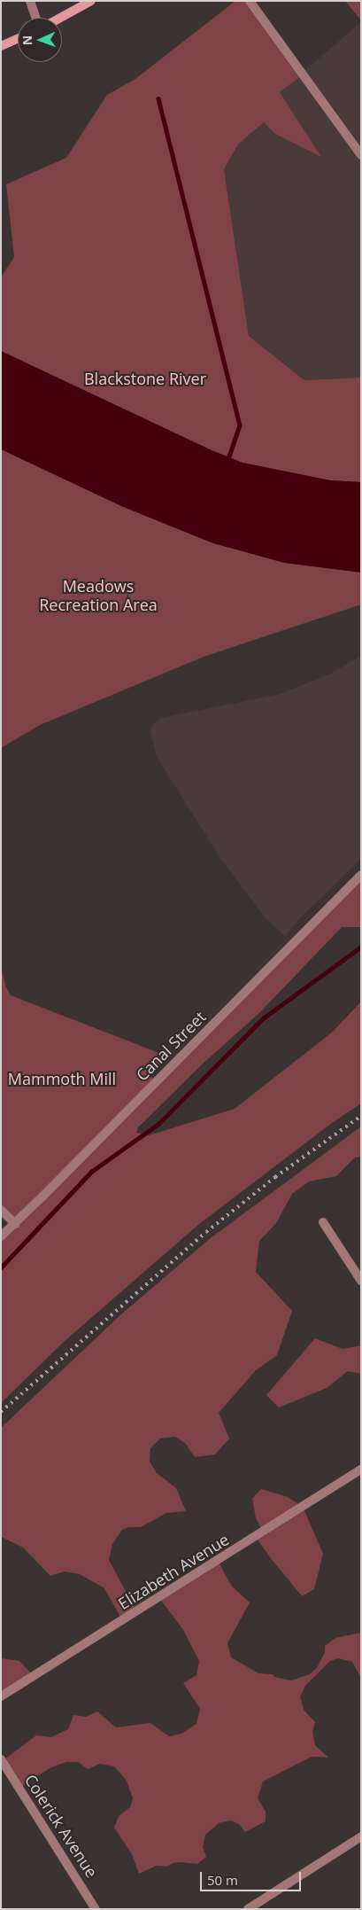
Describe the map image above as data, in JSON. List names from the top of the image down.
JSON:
{
  "streets": {
    "street": ["Canal Street", "Elizabeth Avenue", "Colerick Avenue"]
  },
  "parks": ["Blackstone River", "Meadows Recreation Area", "Mammoth Mill"],
  "scale_bar": "50 m",
  "north": "left"
}
